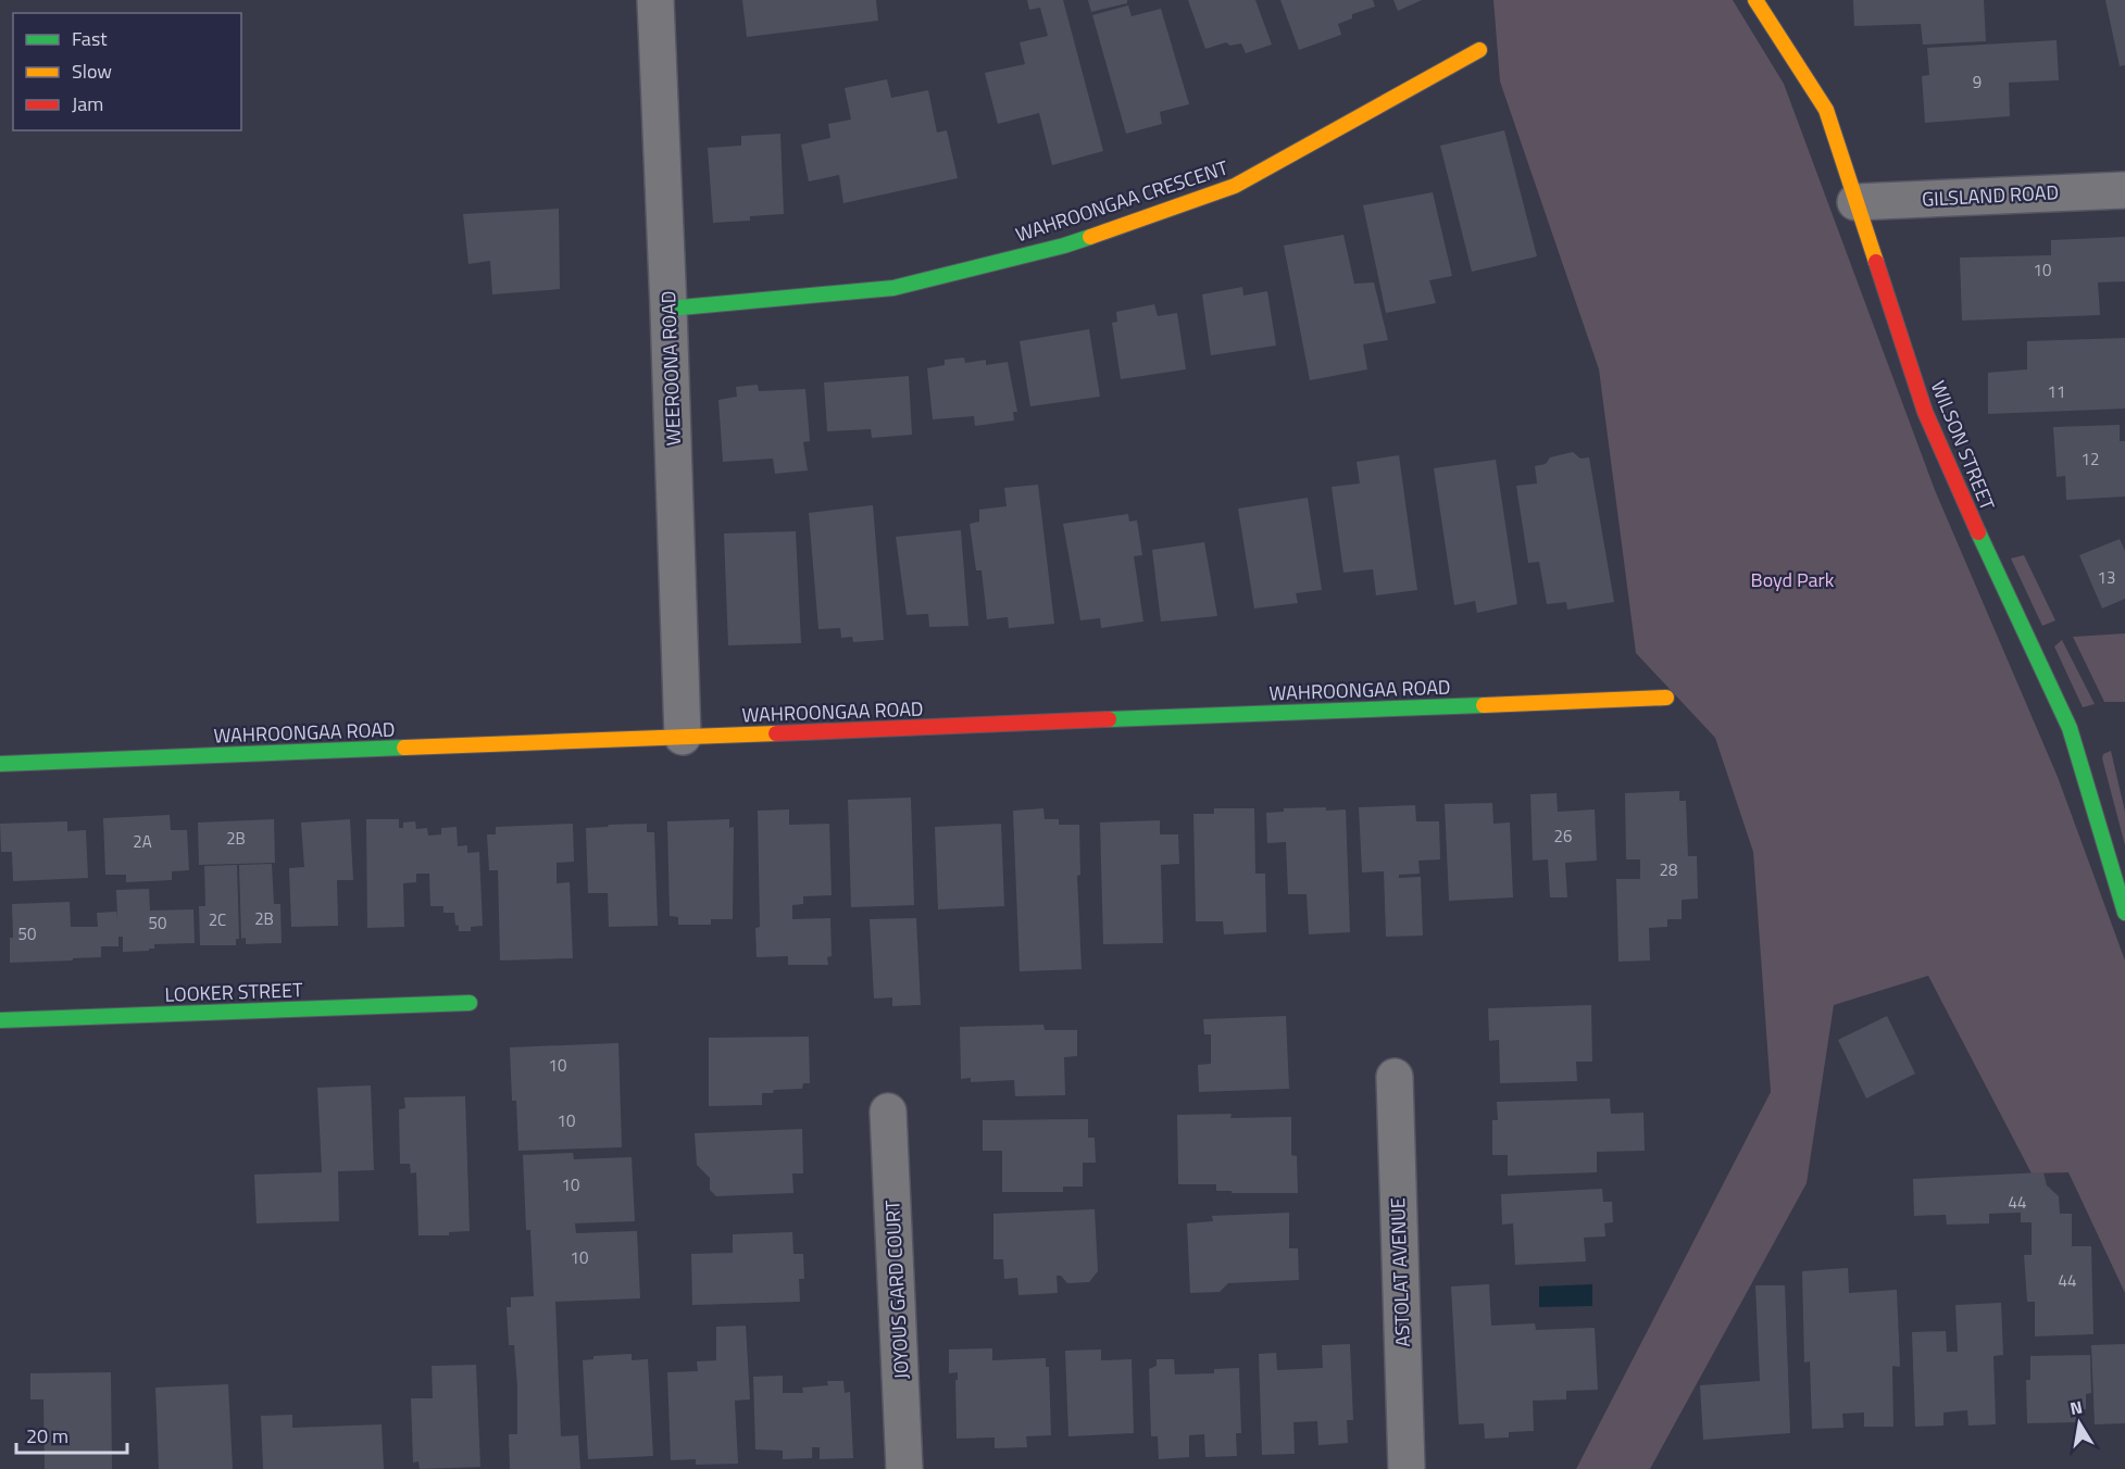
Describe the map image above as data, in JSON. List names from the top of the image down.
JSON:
{
  "streets": {
    "street": [
      "GILSLAND ROAD",
      "WAHROONGAA CRESCENT",
      "WEEROONA ROAD",
      "WILSON STREET",
      "WAHROONGAA ROAD",
      "LOOKER STREET",
      "ASTOLAT AVENUE",
      "JOYOUS GARD COURT"
    ]
  },
  "crossings": [
    ["GILSLAND ROAD", "WILSON STREET"],
    ["WAHROONGAA CRESCENT", "WEEROONA ROAD"],
    ["WEEROONA ROAD", "WAHROONGAA ROAD"]
  ],
  "parks": ["Boyd Park"],
  "house_numbers": [
    "9",
    "10",
    "11",
    "12",
    "13",
    "26",
    "2B",
    "2A",
    "28",
    "2B",
    "2C",
    "50",
    "50",
    "10",
    "10",
    "10",
    "44",
    "10",
    "44"
  ],
  "legend": ["Fast", "Slow", "Jam"],
  "scale_bar": "20 m",
  "north": "top"
}
